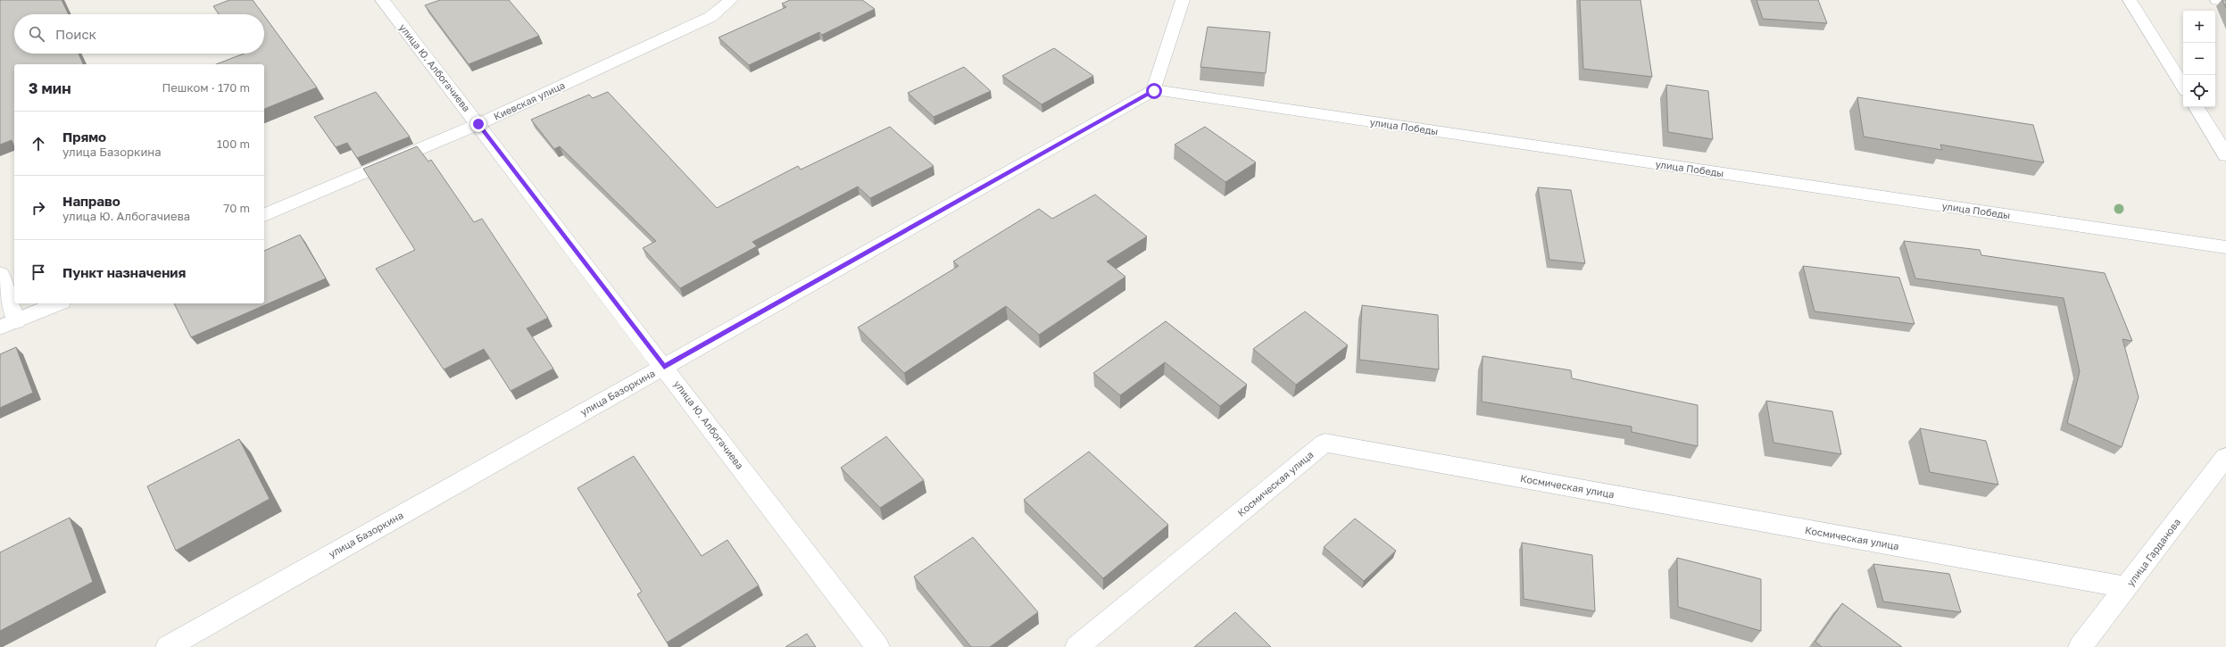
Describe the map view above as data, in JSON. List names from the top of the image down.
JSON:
{
  "streets": {
    "street": [
      "улица Ю. Албогачиева",
      "Киевская улица",
      "улица Победы",
      "улица Базоркина",
      "Космическая улица",
      "улица Гарданова"
    ]
  },
  "crossings": [
    ["улица Ю. Албогачиева", "Киевская улица"],
    ["улица Ю. Албогачиева", "улица Базоркина"],
    ["улица Победы", "улица Базоркина"],
    ["Космическая улица", "улица Гарданова"]
  ],
  "page": {
    "map_buttons": ["+", "−"],
    "search": "Поиск",
    "heading": ["3 мин", "Пешком · 170 m"],
    "list": [
      ["Прямо", "улица Базоркина", "100 m"],
      ["Направо", "улица Ю. Албогачиева", "70 m"],
      "Пункт назначения"
    ]
  }
}
